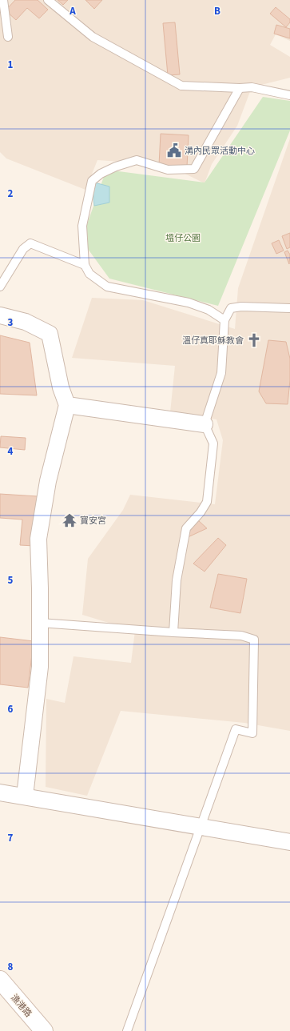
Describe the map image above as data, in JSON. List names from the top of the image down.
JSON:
{
  "streets": {
    "street": ["漁港路"]
  },
  "parks": ["塭仔公園"],
  "places": {
    "public building": ["溝內民眾活動中心"],
    "church": ["溫仔真耶穌教會"],
    "temple": ["寶安宮"]
  },
  "grid": {
    "columns": ["A", "B"],
    "rows": [
      "1",
      "2",
      "3",
      "4",
      "5",
      "6",
      "7",
      "8"
    ]
  }
}
